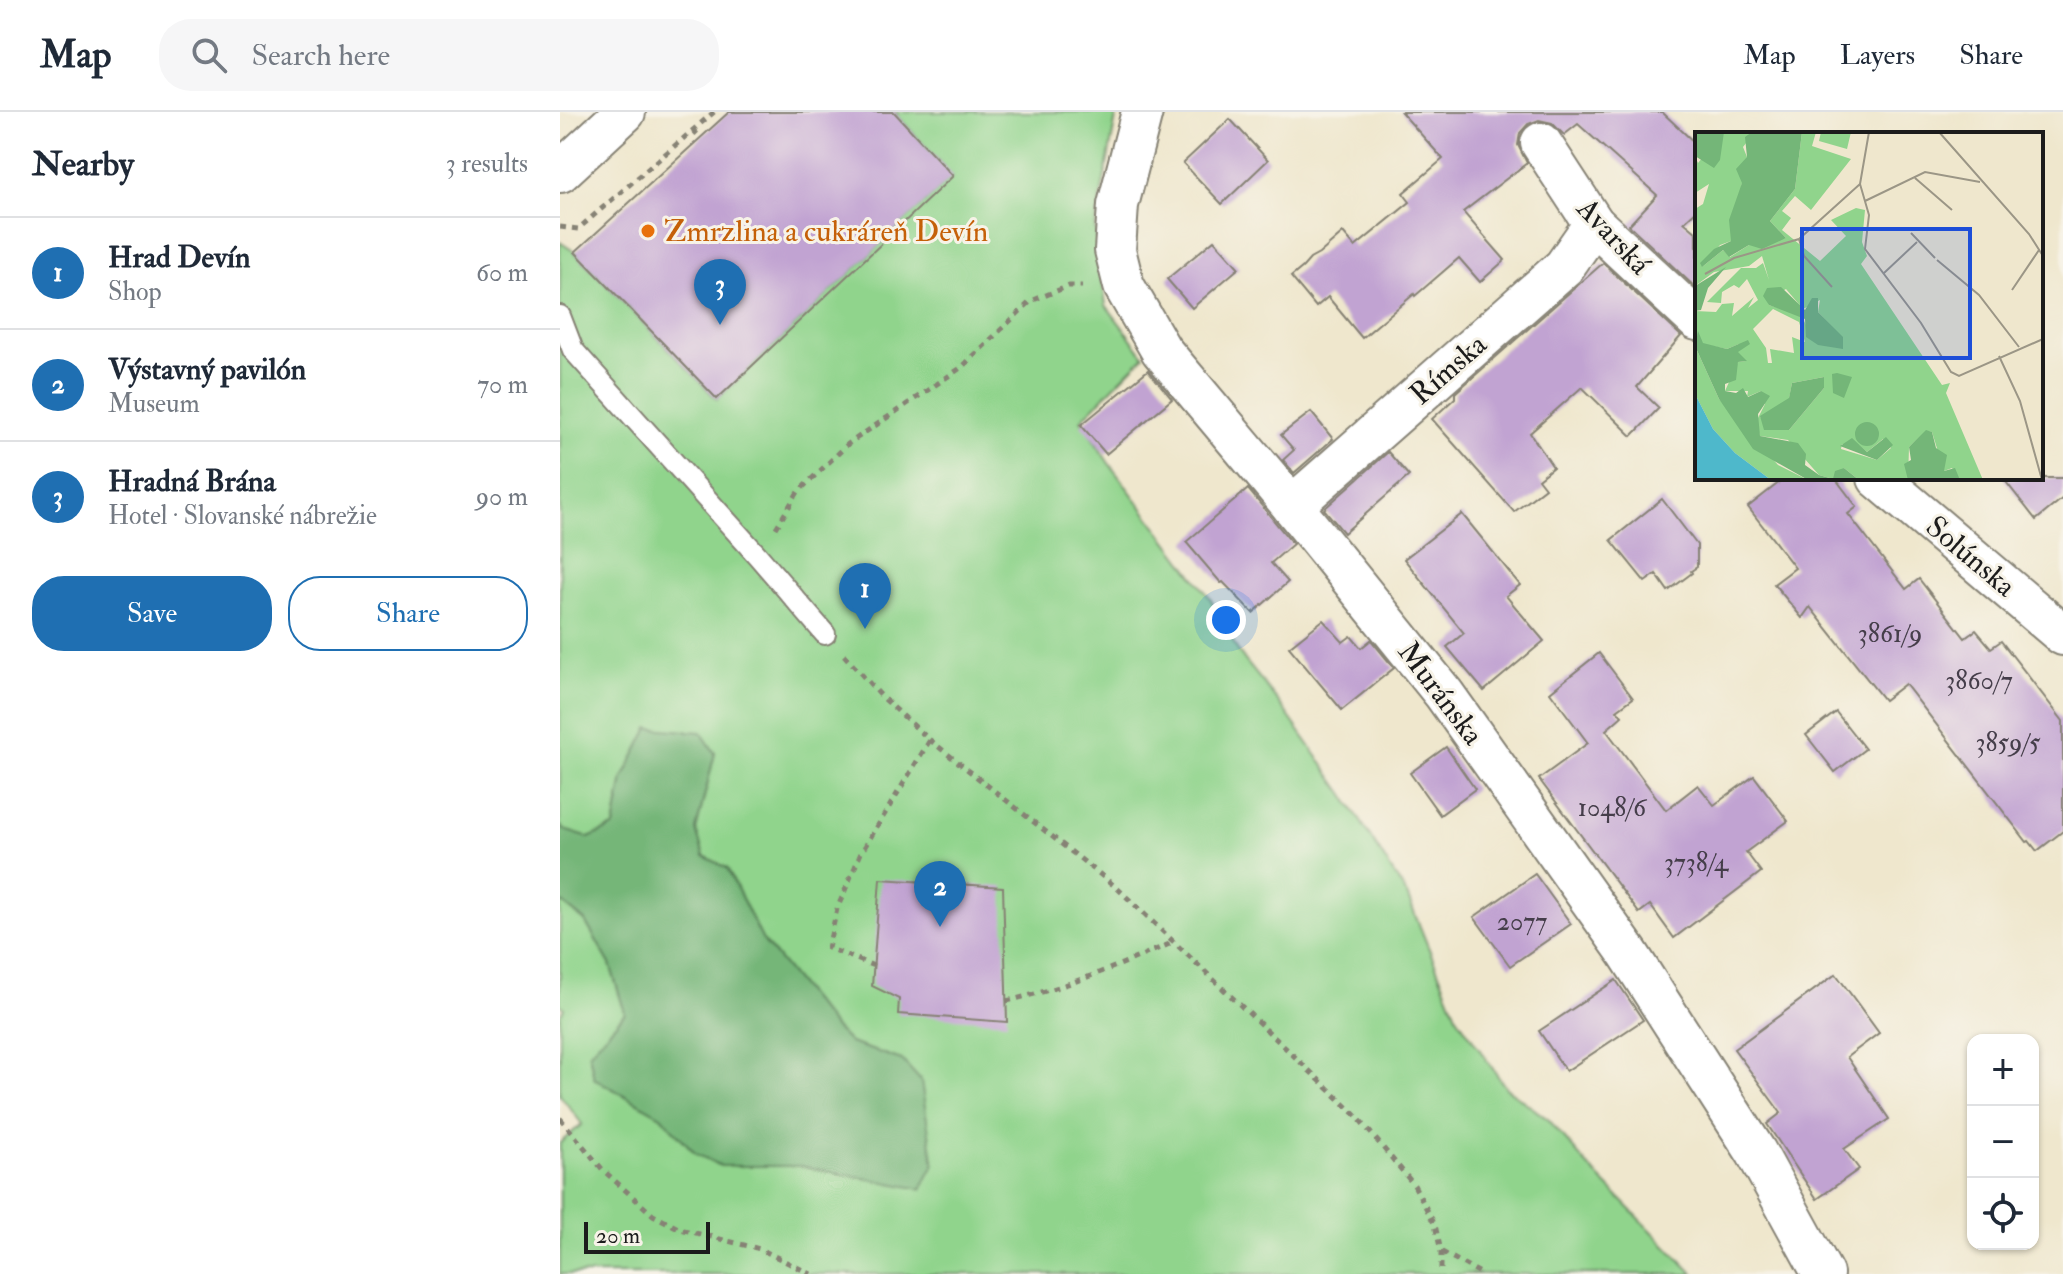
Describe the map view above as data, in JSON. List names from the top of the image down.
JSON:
{
  "streets": {
    "street": [
      "Avarská",
      "Rímska",
      "Solúnska",
      "Muránska"
    ]
  },
  "crossings": [
    ["Avarská", "Rímska"],
    ["Rímska", "Muránska"]
  ],
  "places": ["Zmrzlina a cukráreň Devín"],
  "house_numbers": [
    "3861/9",
    "3860/7",
    "3859/5",
    "1048/6",
    "3738/4",
    "2077"
  ],
  "scale_bar": "20 m",
  "page": {
    "header": "Map",
    "search": "Search here",
    "nav": ["Map", "Layers", "Share"],
    "heading": ["Nearby", "3 results"],
    "list": [
      {
        "mark": "1",
        "name": "Hrad Devín",
        "note": "Shop",
        "value": "60 m"
      },
      {
        "mark": "2",
        "name": "Výstavný pavilón",
        "note": "Museum",
        "value": "70 m"
      },
      {
        "mark": "3",
        "name": "Hradná Brána",
        "note": "Hotel · Slovanské nábrežie",
        "value": "90 m"
      }
    ],
    "pins": ["3", "1", "2"],
    "buttons": ["Save", "Share"],
    "map_buttons": ["+", "−"],
    "scale": "20 m"
  }
}
